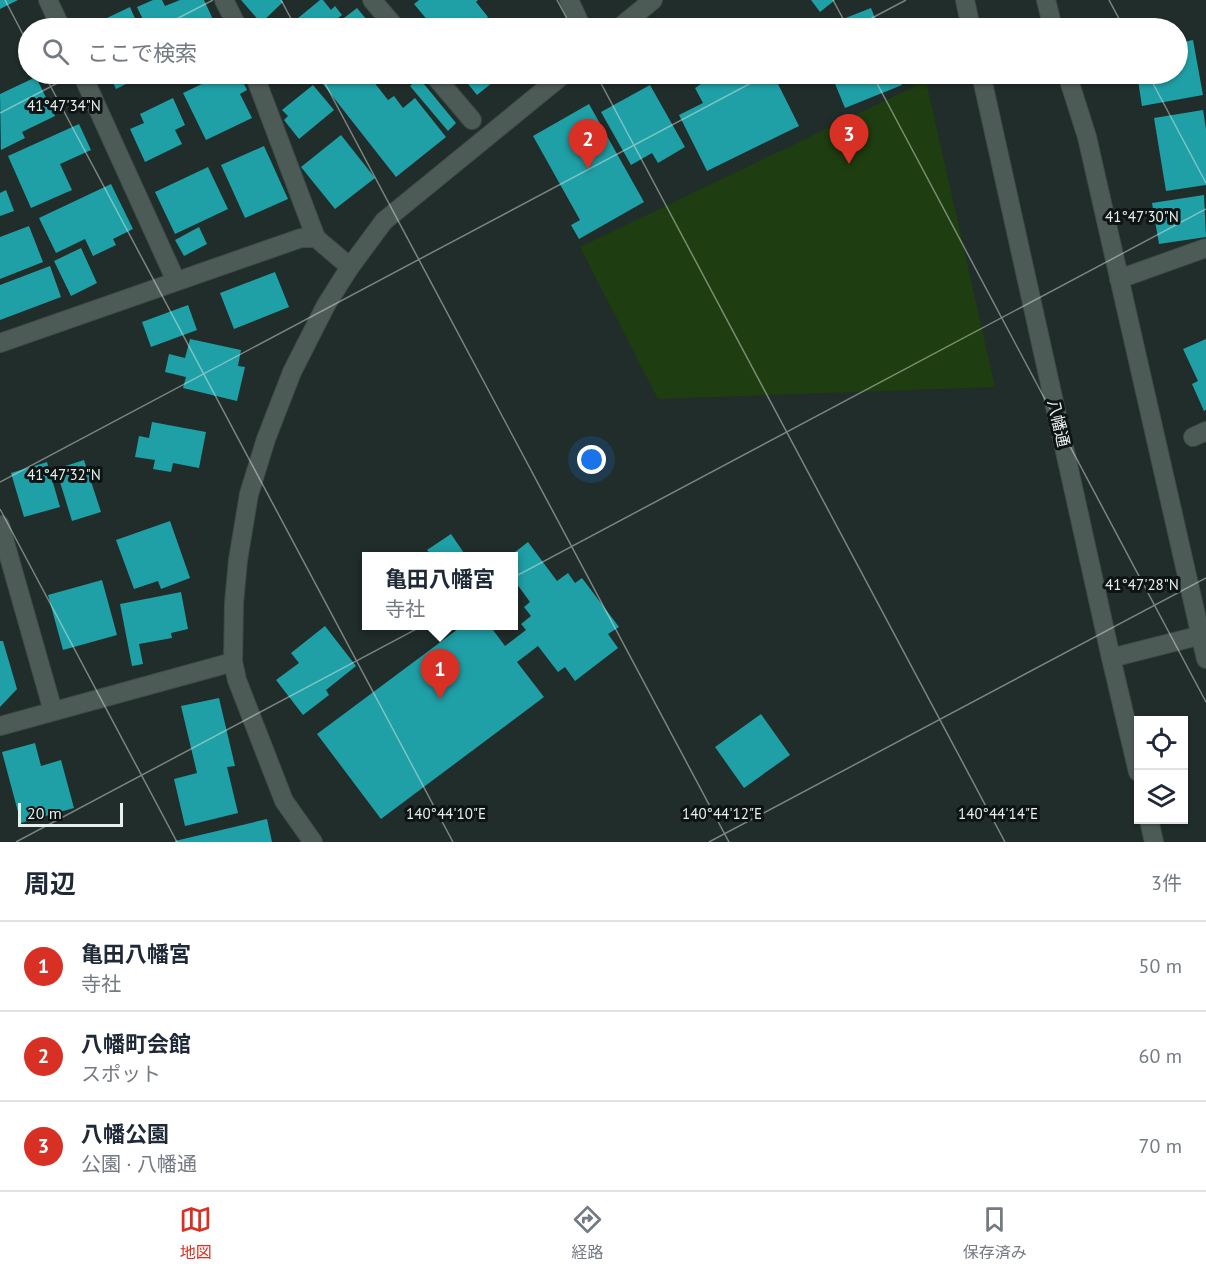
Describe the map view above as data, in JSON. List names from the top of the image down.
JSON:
{
  "streets": {
    "street": ["八幡通"]
  },
  "scale_bar": "20 m",
  "page": {
    "search": "ここで検索",
    "pins": ["3", "2", "1"],
    "popup": ["亀田八幡宮", "寺社"],
    "scale": "20 m",
    "heading": ["周辺", "3件"],
    "list": [
      {
        "mark": "1",
        "name": "亀田八幡宮",
        "note": "寺社",
        "value": "50 m"
      },
      {
        "mark": "2",
        "name": "八幡町会館",
        "note": "スポット",
        "value": "60 m"
      },
      {
        "mark": "3",
        "name": "八幡公園",
        "note": "公園 · 八幡通",
        "value": "70 m"
      }
    ],
    "nav": ["地図", "経路", "保存済み"]
  },
  "coordinates": [
    "41°47'34\"N",
    "41°47'30\"N",
    "41°47'32\"N",
    "41°47'28\"N",
    "140°44'10\"E",
    "140°44'12\"E",
    "140°44'14\"E"
  ]
}
